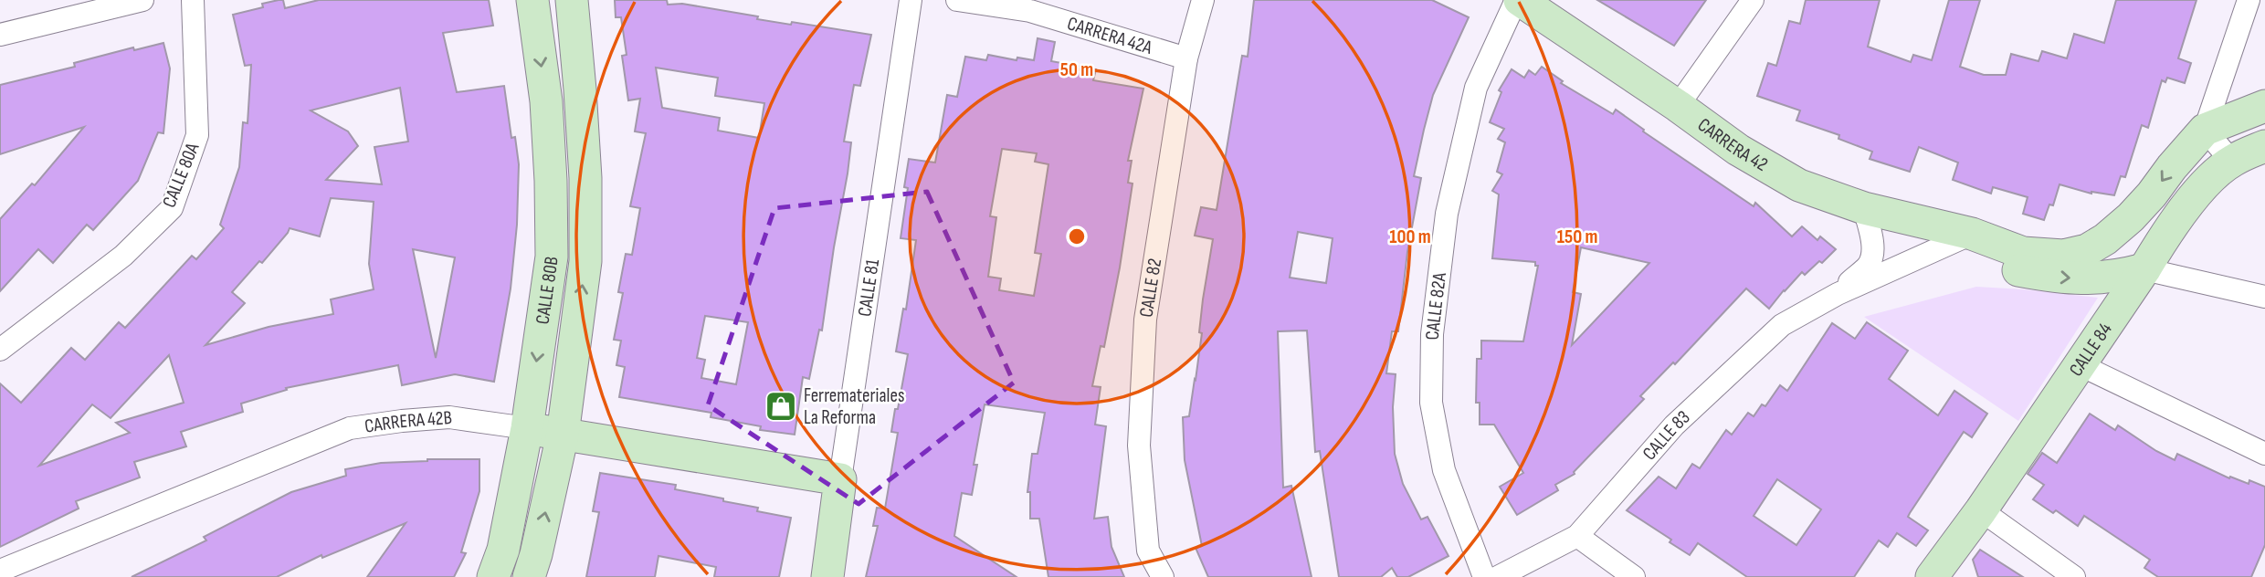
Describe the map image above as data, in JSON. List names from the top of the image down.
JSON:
{
  "streets": {
    "street": [
      "CARRERA 42A",
      "CARRERA 42",
      "CALLE 80A",
      "CALLE 81",
      "CALLE 82",
      "CALLE 80B",
      "CALLE 82A",
      "CALLE 84",
      "CARRERA 42B",
      "CALLE 83"
    ]
  },
  "crossings": [
    ["CARRERA 42A", "CALLE 82"],
    ["CARRERA 42", "CALLE 82A"],
    ["CARRERA 42", "CALLE 83"],
    ["CALLE 81", "CARRERA 42B"],
    ["CALLE 80B", "CARRERA 42B"]
  ],
  "places": {
    "shop": ["Ferremateriales La Reforma"]
  },
  "rings": ["50 m", "100 m", "150 m"]
}
